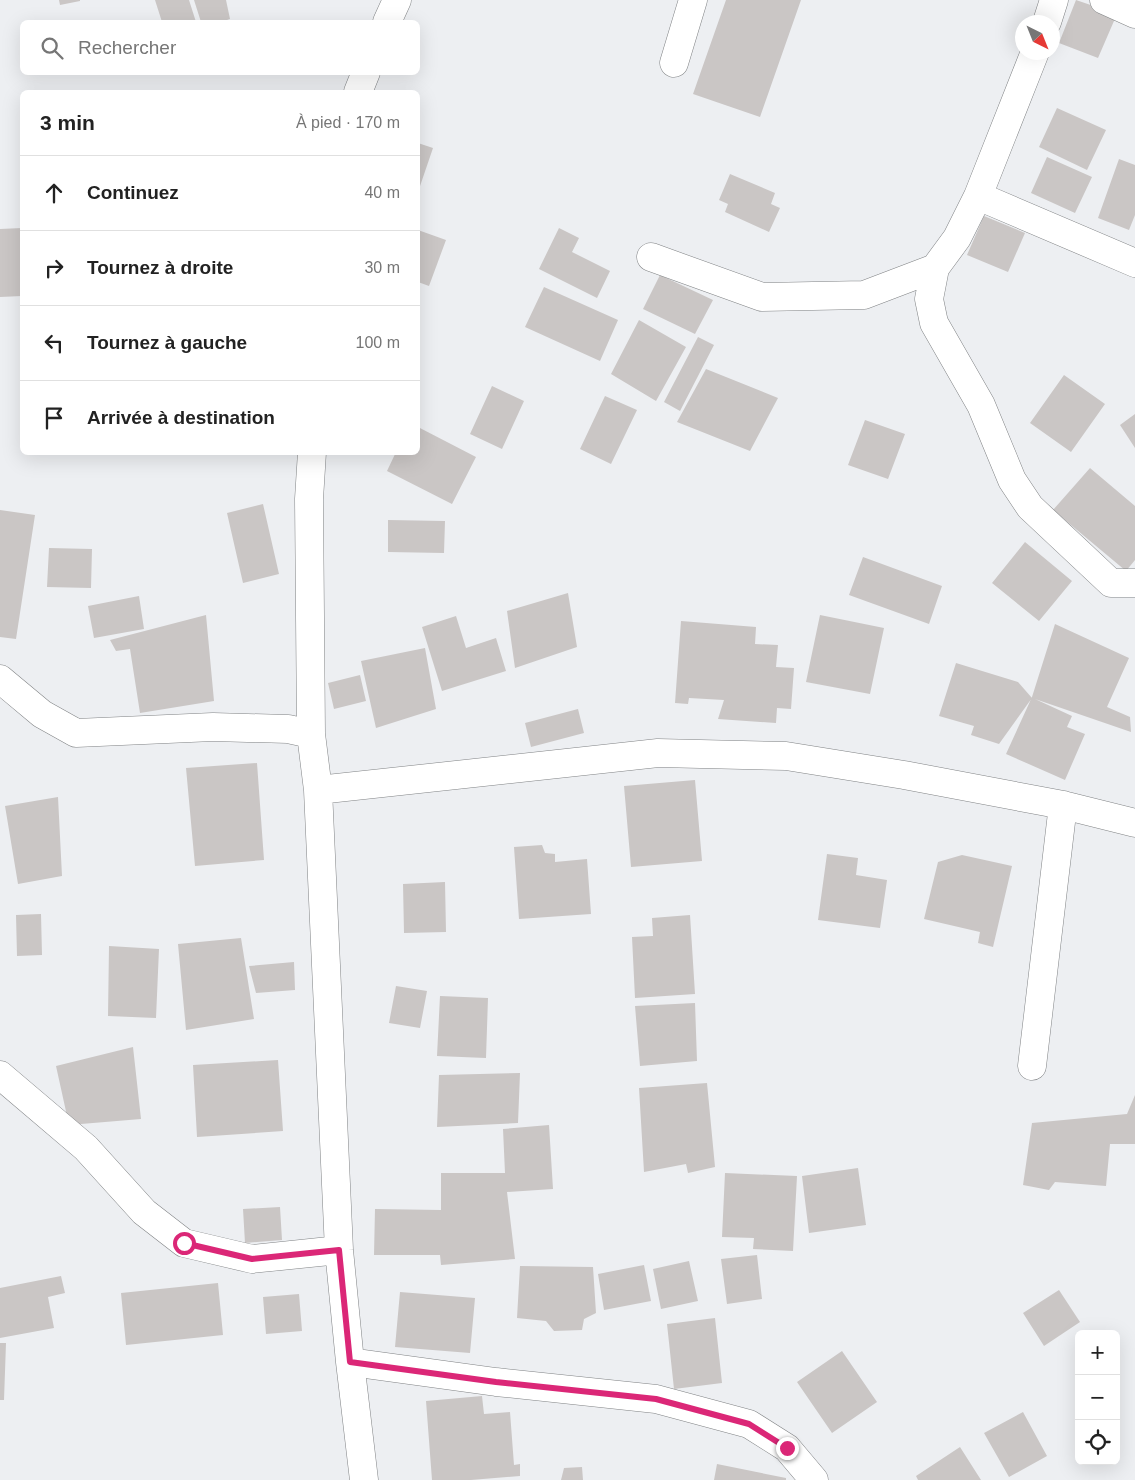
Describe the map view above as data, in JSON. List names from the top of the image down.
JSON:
{
  "north": "bottom right",
  "page": {
    "search": "Rechercher",
    "heading": ["3 min", "À pied · 170 m"],
    "list": [
      ["Continuez", "40 m"],
      ["Tournez à droite", "30 m"],
      ["Tournez à gauche", "100 m"],
      "Arrivée à destination"
    ],
    "map_buttons": ["+", "−"]
  }
}
